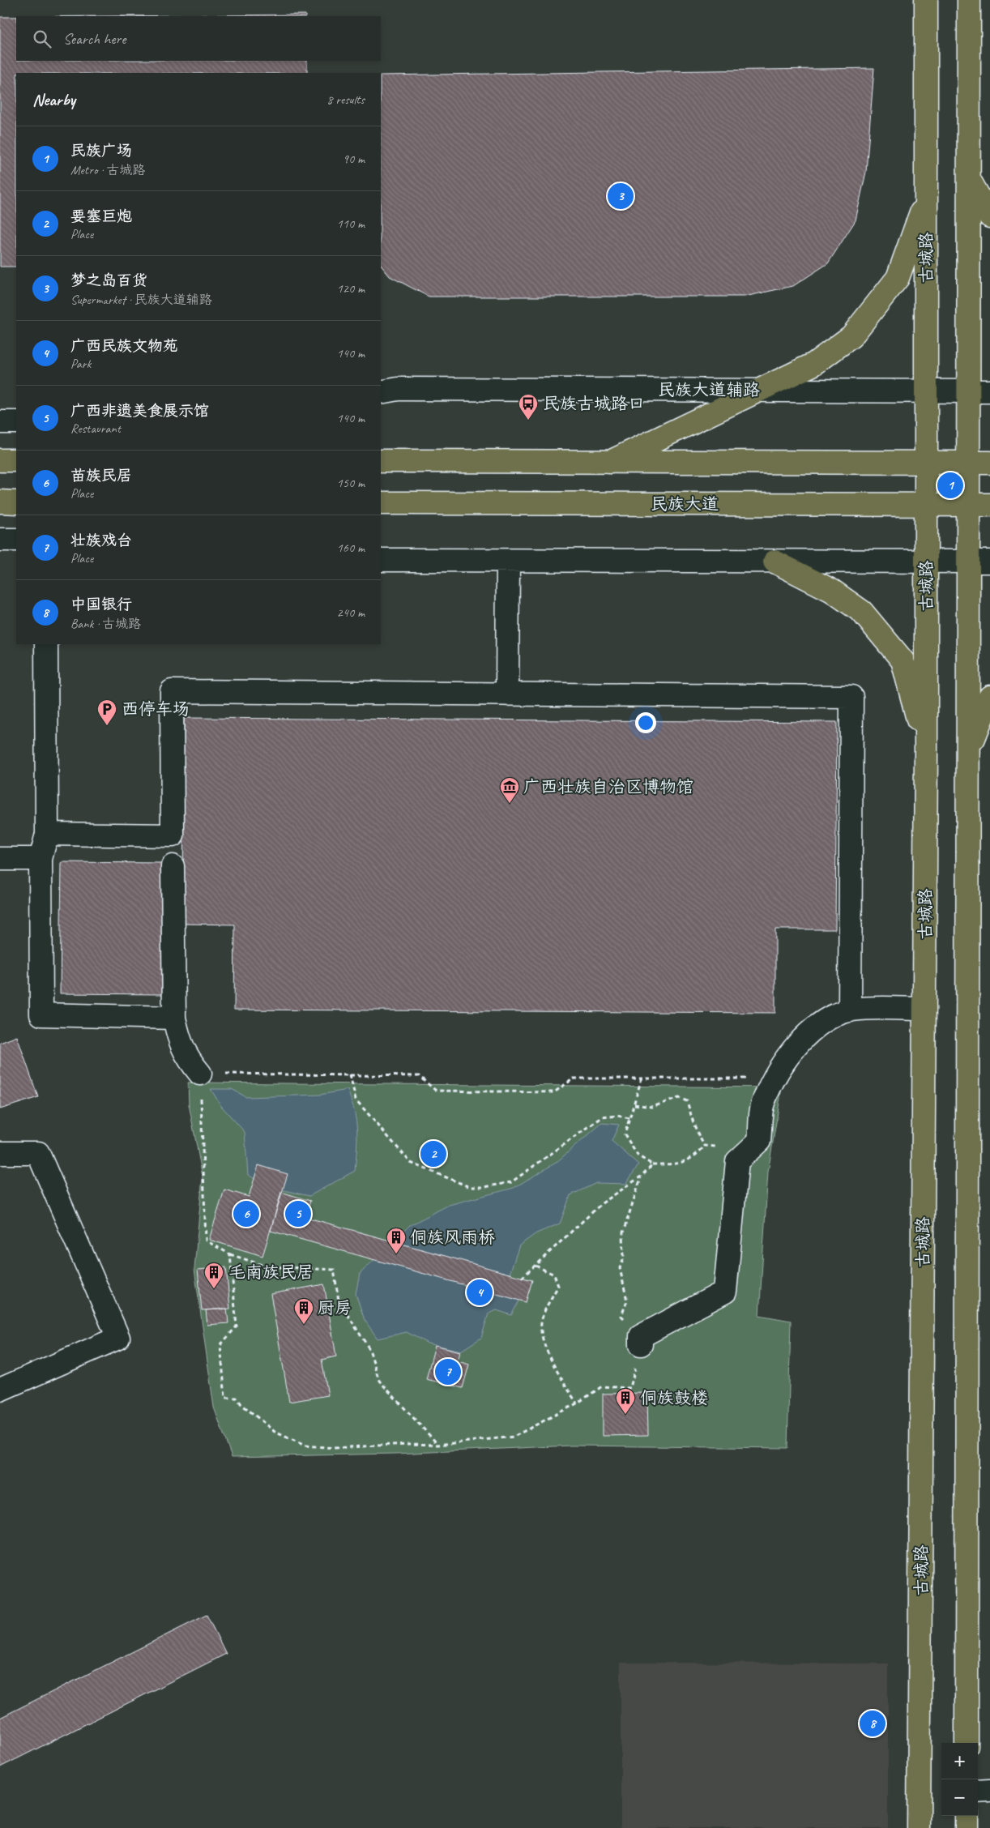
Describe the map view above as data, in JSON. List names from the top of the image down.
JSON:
{
  "streets": {
    "main road": ["古城路", "民族大道"],
    "street": ["民族大道辅路"]
  },
  "crossings": [
    ["古城路", "民族大道辅路"],
    ["古城路", "民族大道"]
  ],
  "places": {
    "bus stop": ["民族古城路口"],
    "parking": ["西停车场"],
    "museum": ["广西壮族自治区博物馆"],
    "building": [
      "侗族风雨桥",
      "毛南族民居",
      "厨房",
      "侗族鼓楼"
    ]
  },
  "page": {
    "search": "Search here",
    "heading": ["Nearby", "8 results"],
    "list": [
      {
        "mark": "1",
        "name": "民族广场",
        "note": "Metro · 古城路",
        "value": "90 m"
      },
      {
        "mark": "2",
        "name": "要塞巨炮",
        "note": "Place",
        "value": "110 m"
      },
      {
        "mark": "3",
        "name": "梦之岛百货",
        "note": "Supermarket · 民族大道辅路",
        "value": "120 m"
      },
      {
        "mark": "4",
        "name": "广西民族文物苑",
        "note": "Park",
        "value": "140 m"
      },
      {
        "mark": "5",
        "name": "广西非遗美食展示馆",
        "note": "Restaurant",
        "value": "140 m"
      },
      {
        "mark": "6",
        "name": "苗族民居",
        "note": "Place",
        "value": "150 m"
      },
      {
        "mark": "7",
        "name": "壮族戏台",
        "note": "Place",
        "value": "160 m"
      },
      {
        "mark": "8",
        "name": "中国银行",
        "note": "Bank · 古城路",
        "value": "240 m"
      }
    ],
    "pins": [
      "3",
      "1",
      "2",
      "5",
      "6",
      "4",
      "7",
      "8"
    ],
    "map_buttons": ["+", "−"]
  }
}
